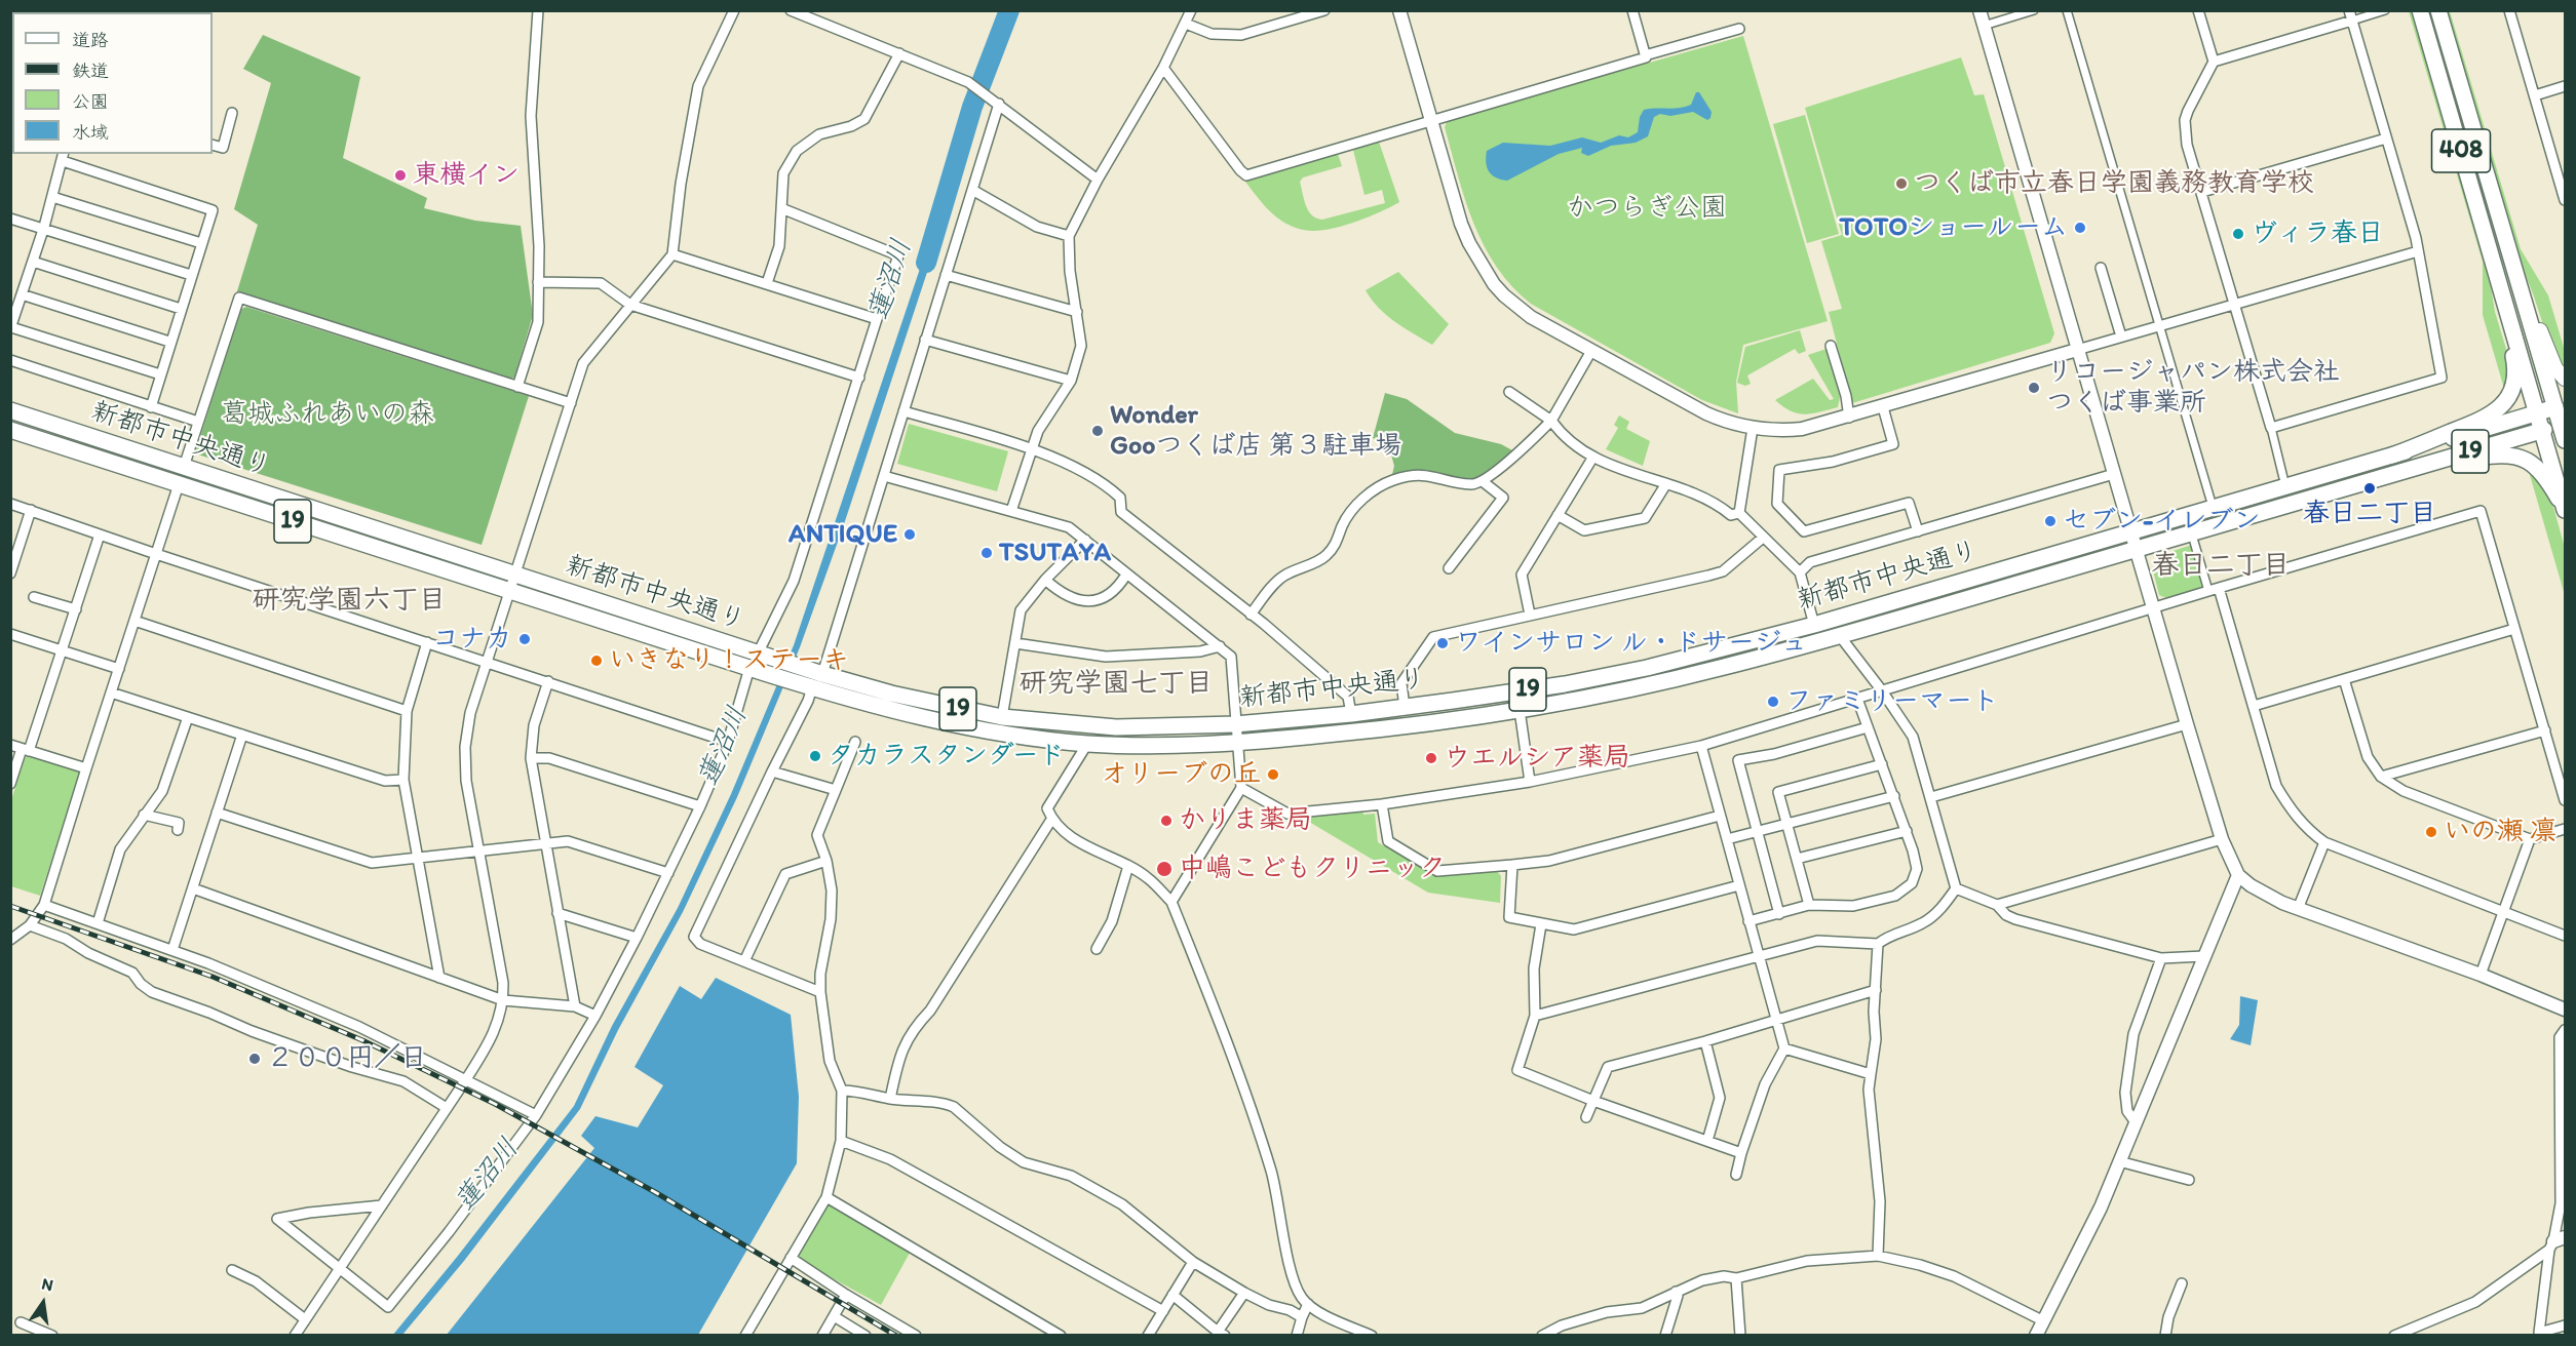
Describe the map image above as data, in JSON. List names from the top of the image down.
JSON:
{
  "streets": {
    "main road": ["408", "新都市中央通り", "19"]
  },
  "crossings": [
    ["408", "新都市中央通り"]
  ],
  "districts": ["春日二丁目", "研究学園六丁目", "研究学園七丁目"],
  "water": ["蓮沼川"],
  "parks": ["かつらぎ公園", "葛城ふれあいの森"],
  "places": [
    "東横イン",
    "つくば市立春日学園義務教育学校",
    "TOTOショールーム",
    "ヴィラ春日",
    "リコージャパン株式会社 つくば事業所",
    "Wonder Gooつくば店 第３駐車場",
    "春日二丁目",
    "セブン-イレブン",
    "ANTIQUE",
    "TSUTAYA",
    "コナカ",
    "ワインサロン ル・ドサージュ",
    "いきなり！ステーキ",
    "ファミリーマート",
    "タカラスタンダード",
    "ウエルシア薬局",
    "オリーブの丘",
    "かりま薬局",
    "いの瀬 凛",
    "中嶋こどもクリニック",
    "２００円／日"
  ],
  "legend": [
    "道路",
    "鉄道",
    "公園",
    "水域"
  ],
  "north": "top"
}
